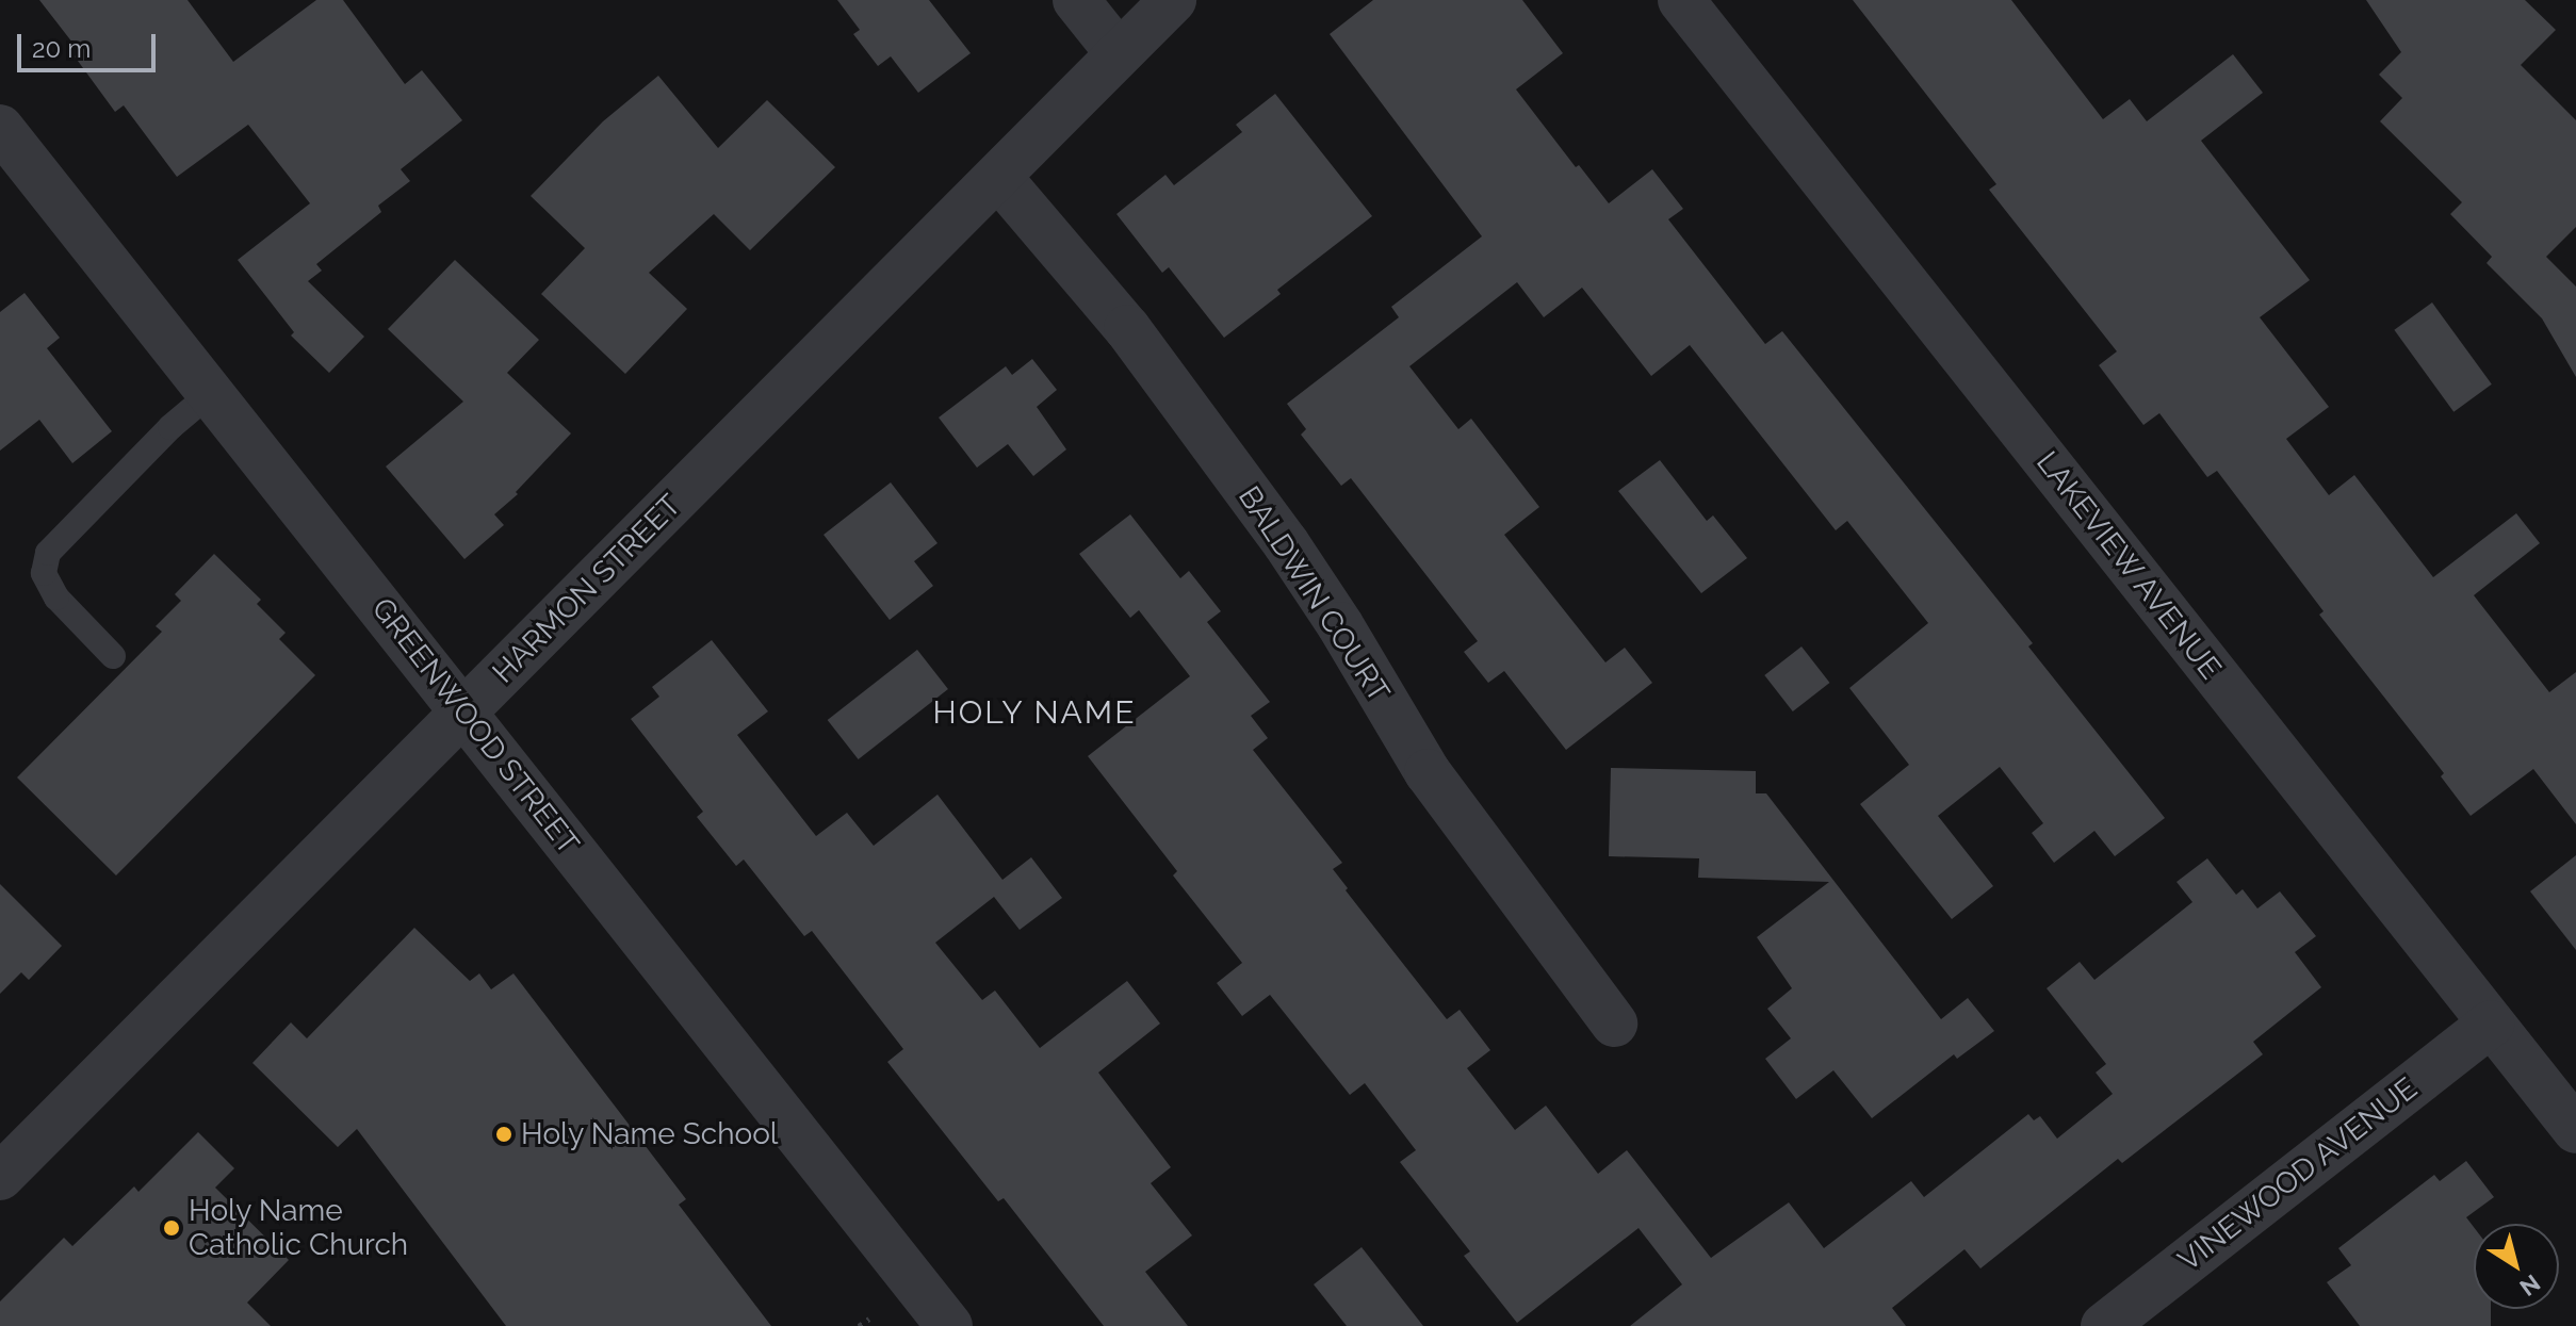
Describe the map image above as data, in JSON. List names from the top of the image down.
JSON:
{
  "streets": {
    "street": [
      "LAKEVIEW AVENUE",
      "HARMON STREET",
      "BALDWIN COURT",
      "GREENWOOD STREET",
      "VINEWOOD AVENUE"
    ]
  },
  "crossings": [
    ["LAKEVIEW AVENUE", "VINEWOOD AVENUE"],
    ["HARMON STREET", "BALDWIN COURT"],
    ["HARMON STREET", "GREENWOOD STREET"]
  ],
  "districts": ["HOLY NAME"],
  "places": ["Holy Name School", "Holy Name Catholic Church"],
  "scale_bar": "20 m",
  "north": "bottom right"
}
